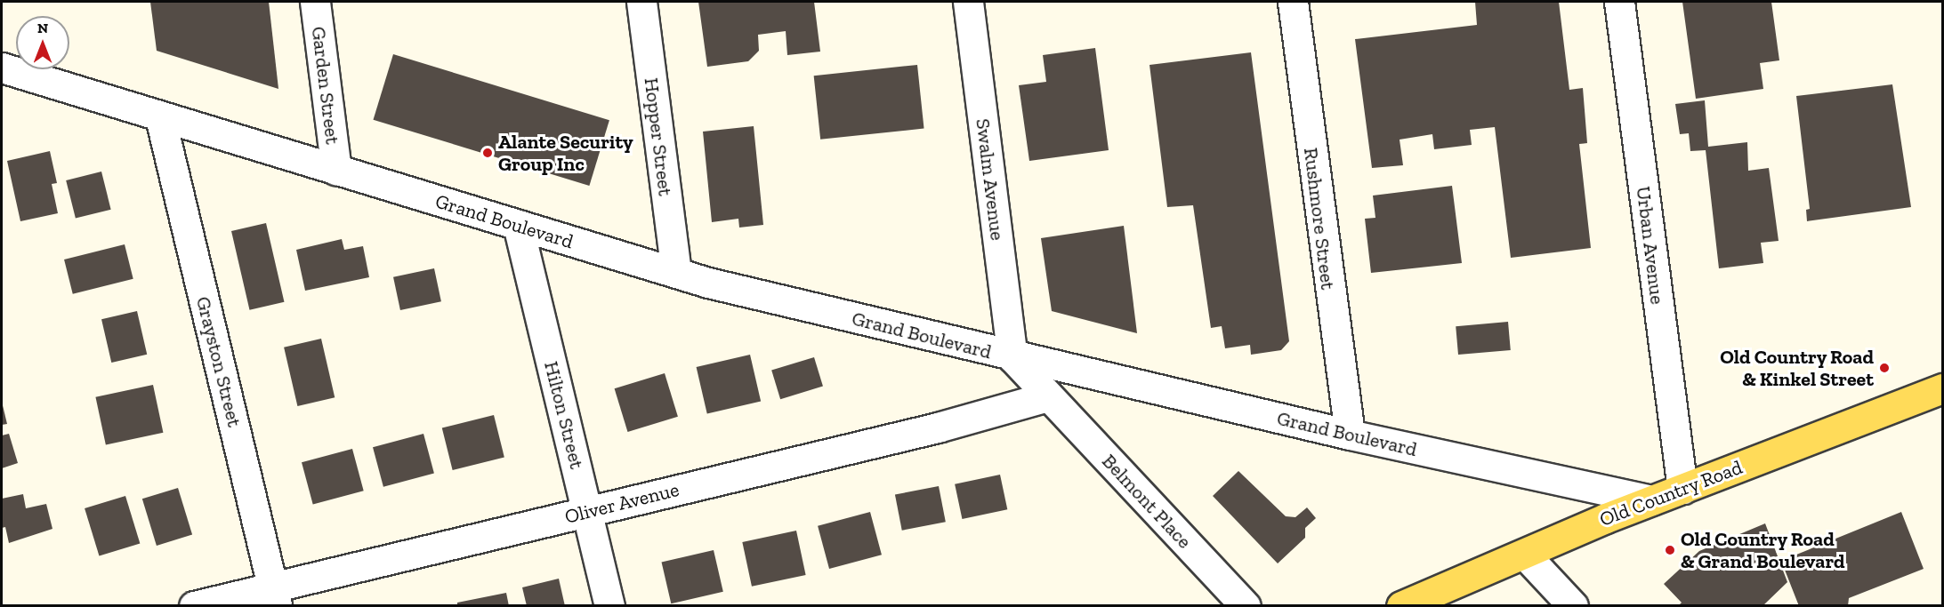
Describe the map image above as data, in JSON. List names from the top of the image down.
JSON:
{
  "streets": {
    "main road": ["Old Country Road"],
    "street": [
      "Garden Street",
      "Hopper Street",
      "Swalm Avenue",
      "Rushmore Street",
      "Grand Boulevard",
      "Urban Avenue",
      "Grayston Street",
      "Hilton Street",
      "Belmont Place",
      "Oliver Avenue"
    ]
  },
  "crossings": [
    ["Garden Street", "Grand Boulevard"],
    ["Hopper Street", "Grand Boulevard"],
    ["Swalm Avenue", "Grand Boulevard"],
    ["Rushmore Street", "Grand Boulevard"],
    ["Grand Boulevard", "Grayston Street"],
    ["Grand Boulevard", "Hilton Street"],
    ["Grand Boulevard", "Old Country Road"],
    ["Grand Boulevard", "Belmont Place"],
    ["Grand Boulevard", "Oliver Avenue"],
    ["Urban Avenue", "Old Country Road"],
    ["Grayston Street", "Oliver Avenue"],
    ["Hilton Street", "Oliver Avenue"],
    ["Belmont Place", "Oliver Avenue"]
  ],
  "places": ["Alante Security Group Inc", "Old Country Road & Kinkel Street", "Old Country Road & Grand Boulevard"],
  "north": "top"
}
